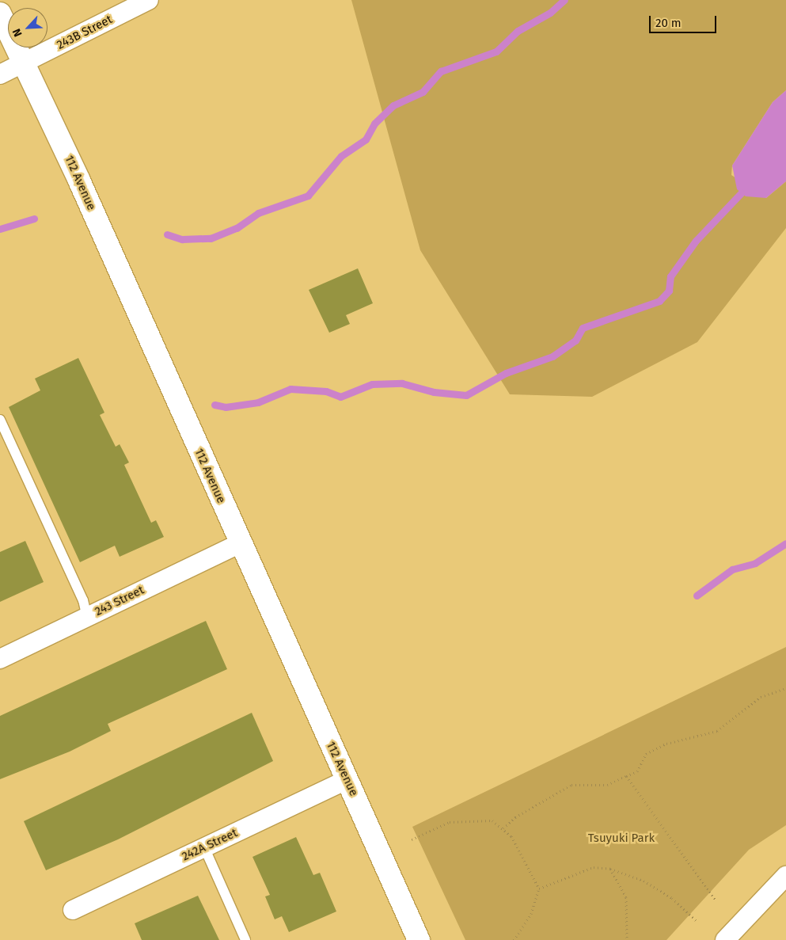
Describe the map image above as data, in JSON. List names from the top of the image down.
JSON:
{
  "streets": {
    "main road": ["112 Avenue"],
    "street": ["243B Street", "243 Street", "242A Street"]
  },
  "crossings": [
    ["243B Street", "112 Avenue"],
    ["112 Avenue", "243 Street"],
    ["112 Avenue", "242A Street"]
  ],
  "parks": ["Tsuyuki Park"],
  "scale_bar": "20 m",
  "north": "bottom left"
}
